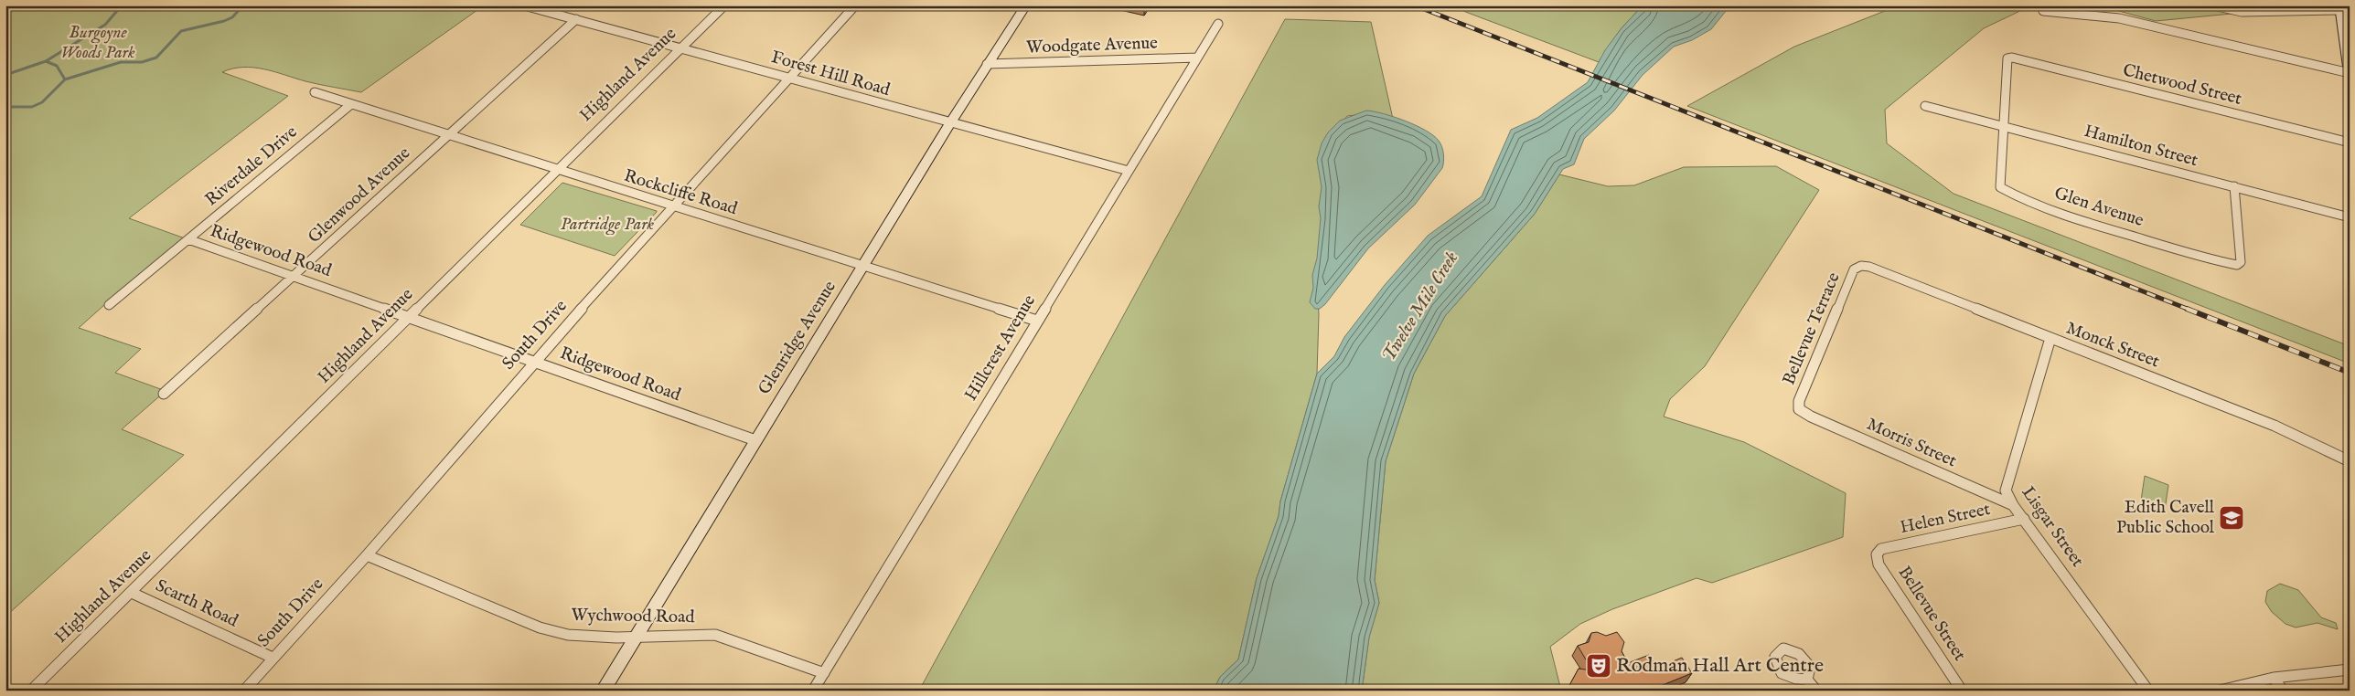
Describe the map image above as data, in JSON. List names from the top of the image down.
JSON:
{
  "streets": {
    "main road": ["Glenridge Avenue"],
    "street": [
      "Woodgate Avenue",
      "Forest Hill Road",
      "Highland Avenue",
      "Chetwood Street",
      "Hamilton Street",
      "Riverdale Drive",
      "Rockcliffe Road",
      "Glenwood Avenue",
      "Glen Avenue",
      "Ridgewood Road",
      "Bellevue Terrace",
      "South Drive",
      "Monck Street",
      "Hillcrest Avenue",
      "Morris Street",
      "Helen Street",
      "Lisgar Street",
      "Scarth Road",
      "Bellevue Street",
      "Wychwood Road"
    ]
  },
  "crossings": [
    ["Woodgate Avenue", "Glenridge Avenue"],
    ["Woodgate Avenue", "Hillcrest Avenue"],
    ["Forest Hill Road", "Highland Avenue"],
    ["Forest Hill Road", "Glenwood Avenue"],
    ["Forest Hill Road", "South Drive"],
    ["Forest Hill Road", "Glenridge Avenue"],
    ["Forest Hill Road", "Hillcrest Avenue"],
    ["Highland Avenue", "Rockcliffe Road"],
    ["Highland Avenue", "Ridgewood Road"],
    ["Highland Avenue", "Scarth Road"],
    ["Chetwood Street", "Glen Avenue"],
    ["Hamilton Street", "Glen Avenue"],
    ["Riverdale Drive", "Rockcliffe Road"],
    ["Riverdale Drive", "Ridgewood Road"],
    ["Rockcliffe Road", "Glenwood Avenue"],
    ["Rockcliffe Road", "South Drive"],
    ["Rockcliffe Road", "Glenridge Avenue"],
    ["Rockcliffe Road", "Hillcrest Avenue"],
    ["Glenwood Avenue", "Ridgewood Road"],
    ["Ridgewood Road", "South Drive"],
    ["Ridgewood Road", "Glenridge Avenue"],
    ["Bellevue Terrace", "Monck Street"],
    ["Bellevue Terrace", "Morris Street"],
    ["South Drive", "Scarth Road"],
    ["South Drive", "Wychwood Road"],
    ["Glenridge Avenue", "Wychwood Road"],
    ["Monck Street", "Lisgar Street"],
    ["Hillcrest Avenue", "Wychwood Road"],
    ["Morris Street", "Lisgar Street"],
    ["Helen Street", "Lisgar Street"],
    ["Helen Street", "Bellevue Street"]
  ],
  "water": ["Twelve Mile Creek"],
  "parks": ["Burgoyne Woods Park", "Partridge Park"],
  "places": {
    "school or university": ["Edith Cavell Public School"],
    "theatre": ["Rodman Hall Art Centre"]
  }
}
